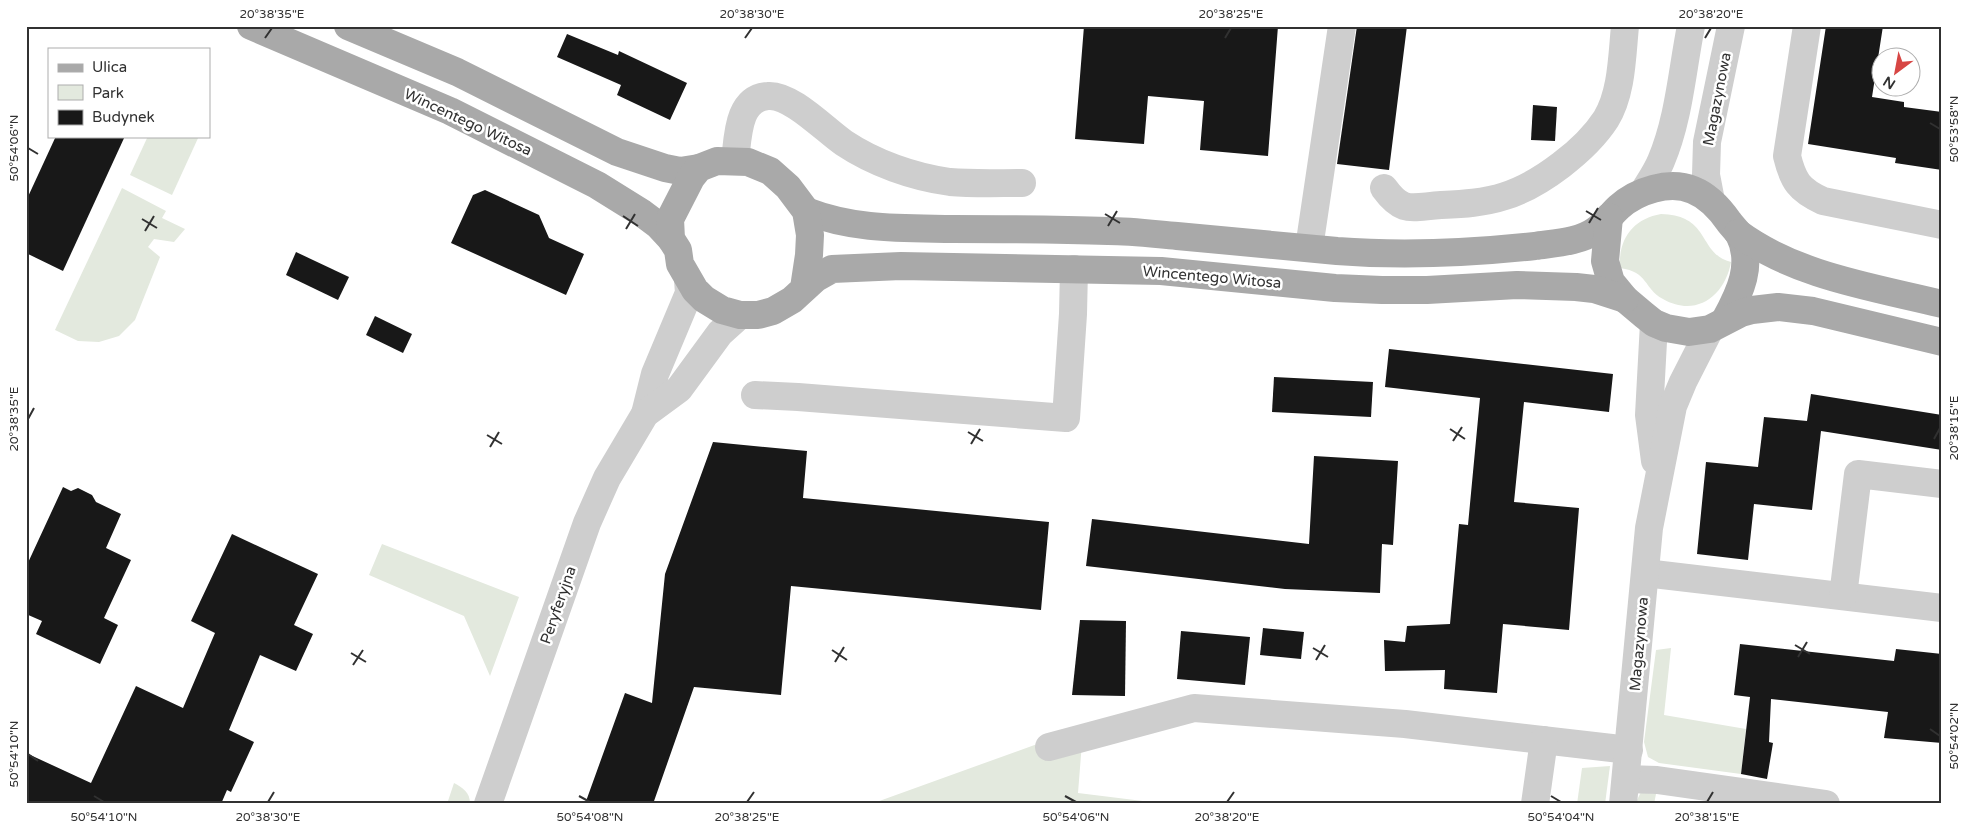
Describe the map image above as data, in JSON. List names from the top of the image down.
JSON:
{
  "streets": {
    "main road": ["Wincentego Witosa"],
    "street": ["Magazynowa", "Peryferyjna"]
  },
  "crossings": [
    ["Magazynowa", "Wincentego Witosa"],
    ["Wincentego Witosa", "Peryferyjna"]
  ],
  "legend": ["Ulica", "Park", "Budynek"],
  "north": "bottom left",
  "coordinates": [
    "20°38'35\"E",
    "20°38'30\"E",
    "20°38'25\"E",
    "20°38'20\"E",
    "50°53'58\"N",
    "50°54'06\"N",
    "20°38'15\"E",
    "50°54'02\"N",
    "50°54'10\"N",
    "50°54'08\"N",
    "50°54'04\"N"
  ]
}
